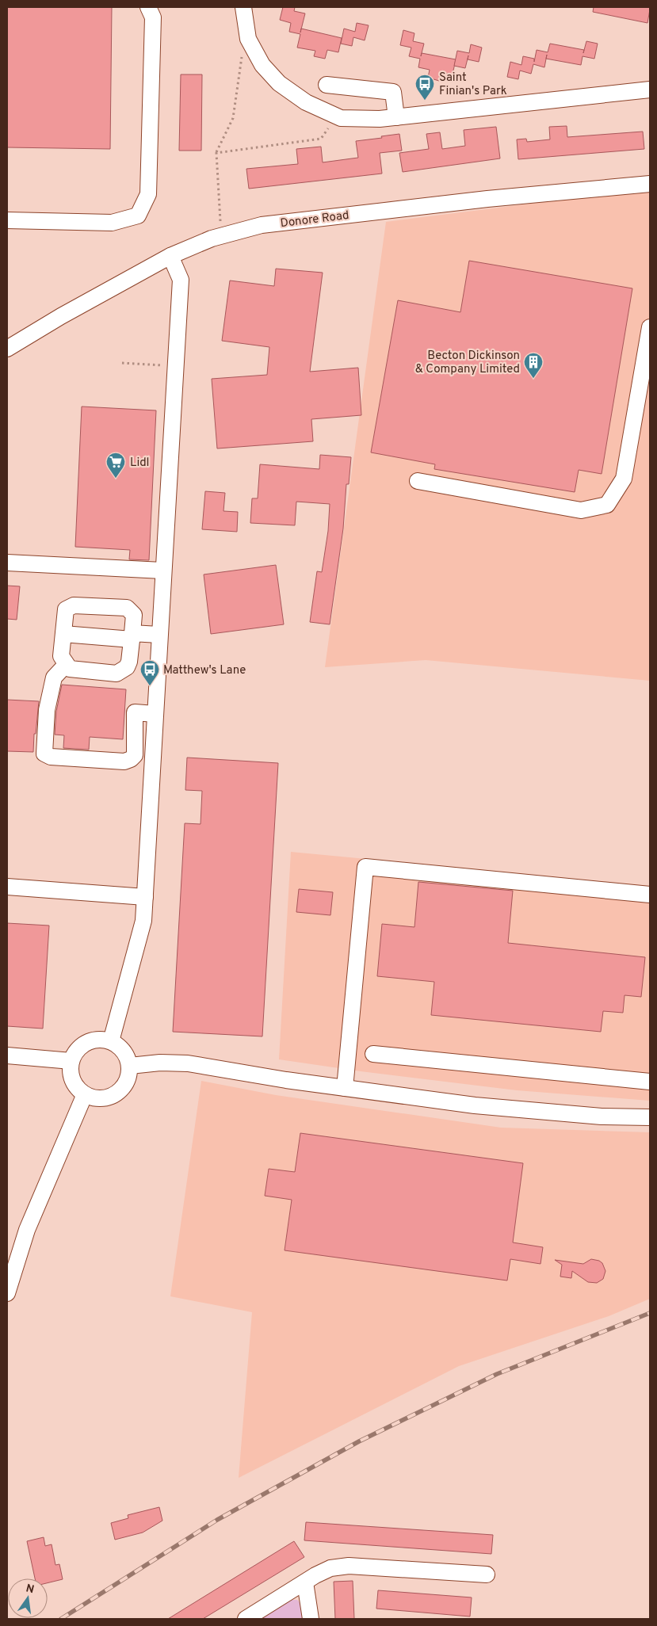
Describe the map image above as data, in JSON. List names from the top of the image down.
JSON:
{
  "streets": {
    "street": ["Donore Road"]
  },
  "places": {
    "bus stop": ["Saint Finian's Park", "Matthew's Lane"],
    "building": ["Becton Dickinson & Company Limited"],
    "supermarket": ["Lidl"]
  },
  "north": "top"
}
